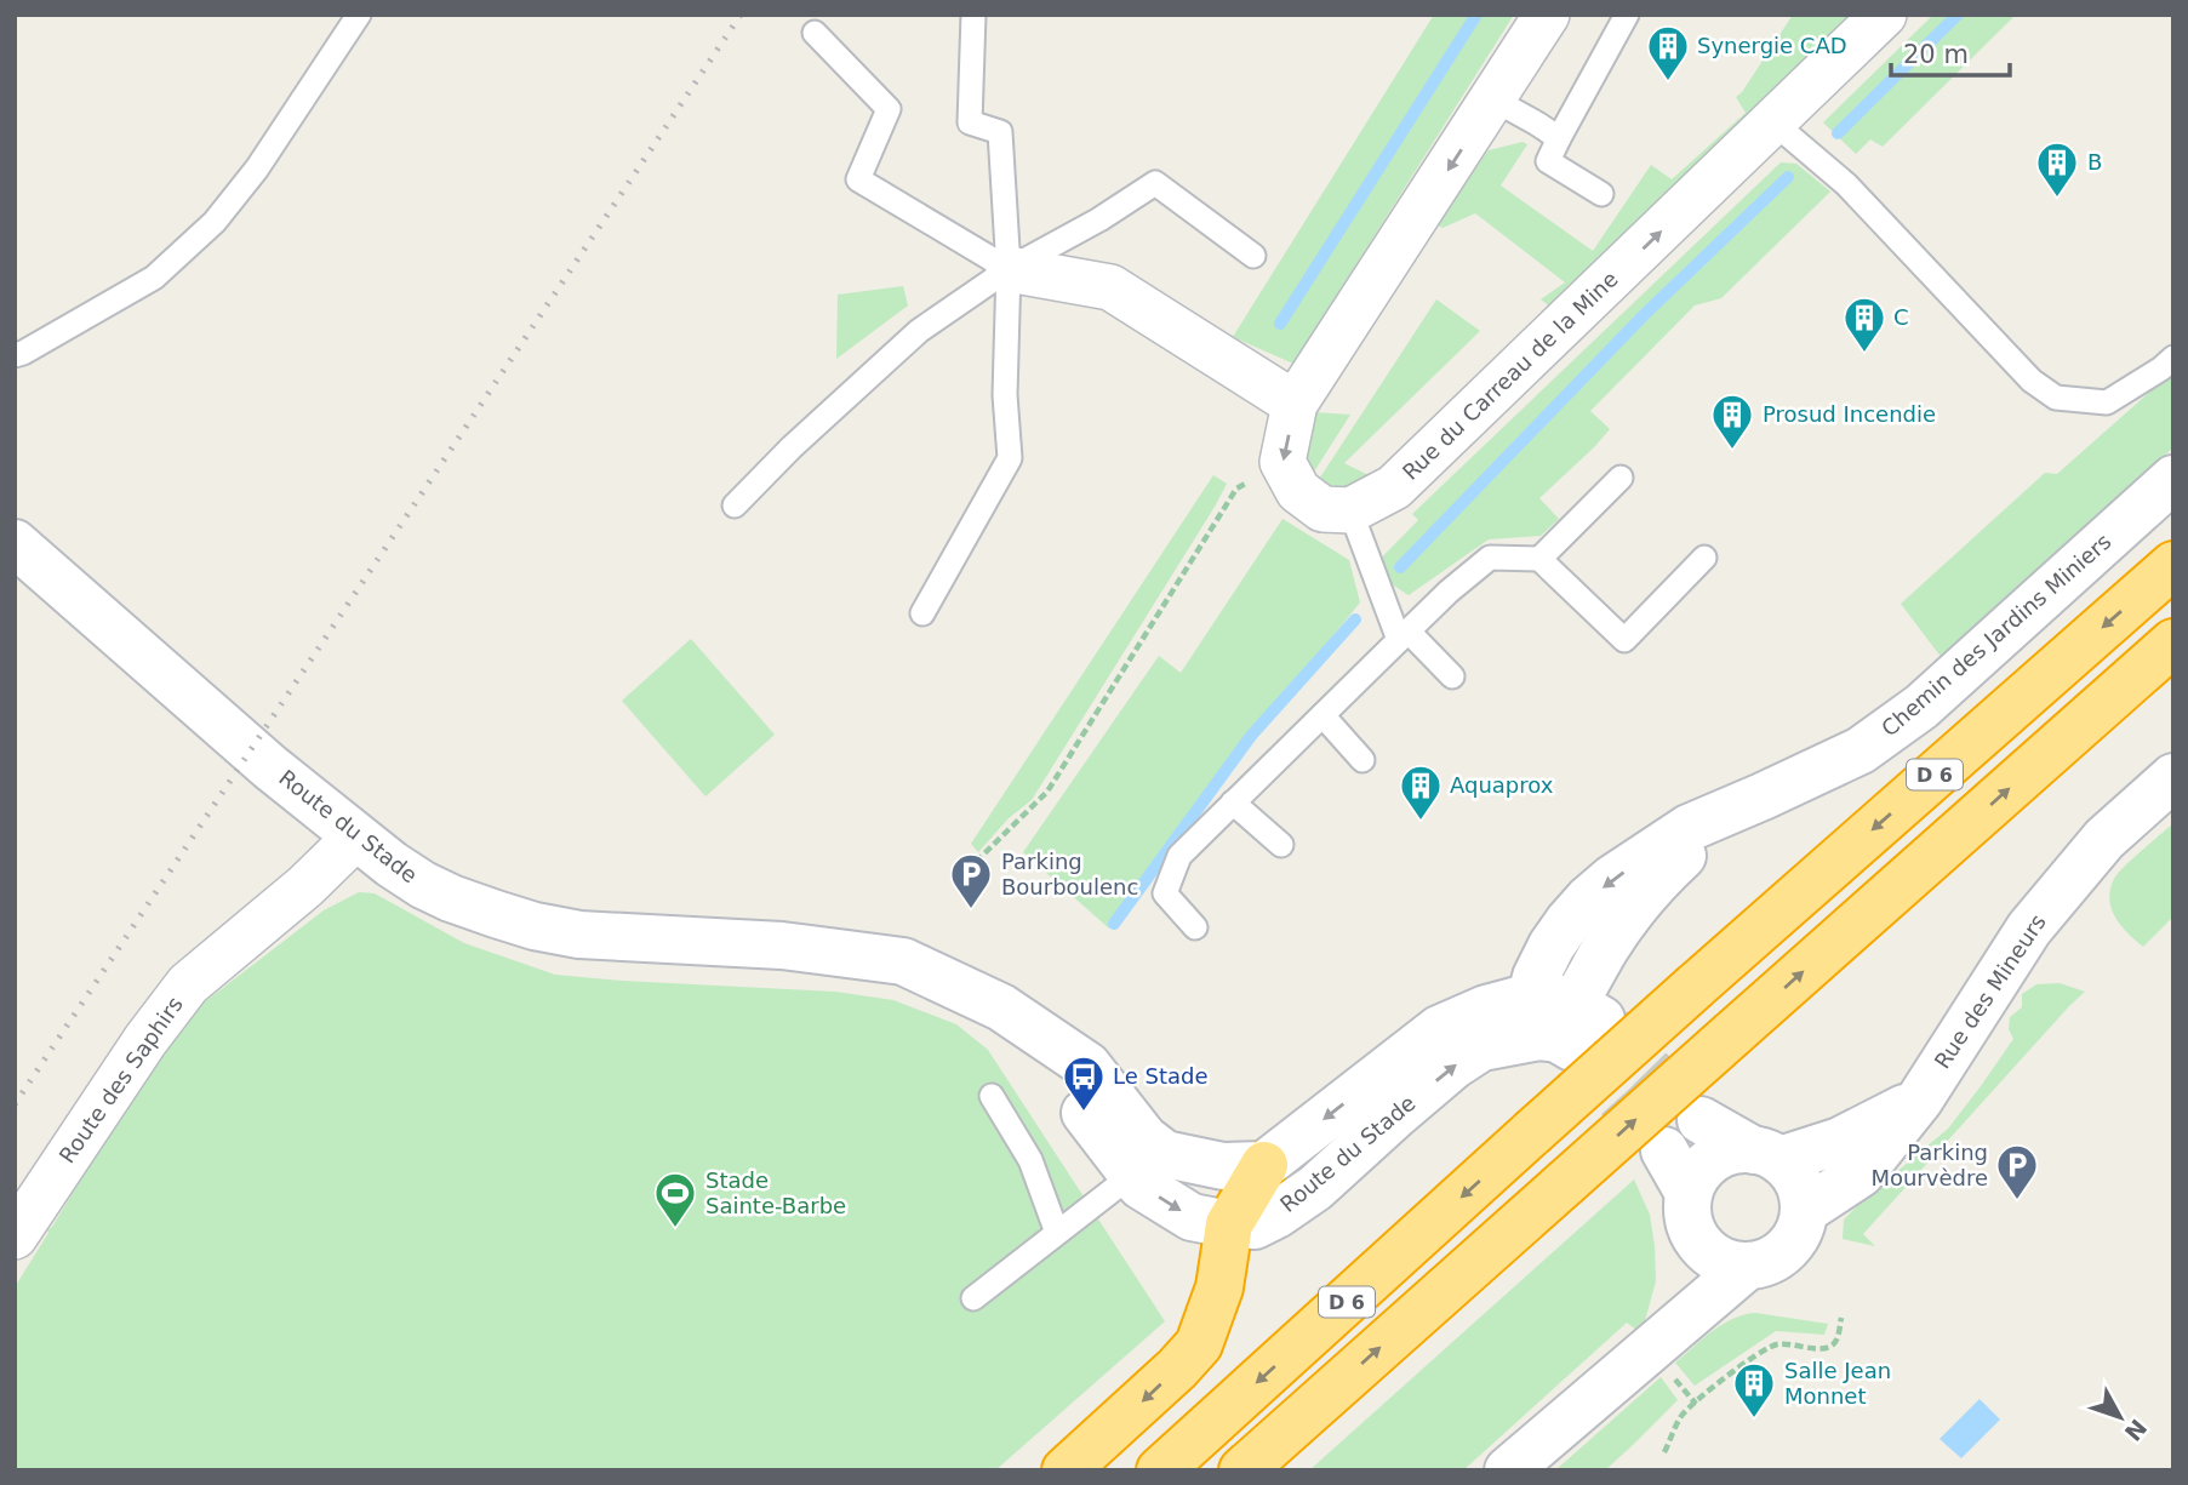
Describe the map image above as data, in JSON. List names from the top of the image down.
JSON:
{
  "streets": {
    "highway": ["D 6"],
    "street": [
      "Rue du Carreau de la Mine",
      "Chemin des Jardins Miniers",
      "Route du Stade",
      "Rue des Mineurs",
      "Route des Saphirs"
    ]
  },
  "crossings": [
    ["Chemin des Jardins Miniers", "Route du Stade"],
    ["Route du Stade", "Route des Saphirs"]
  ],
  "places": {
    "building": [
      "Synergie CAD",
      "B",
      "C",
      "Prosud Incendie",
      "Aquaprox",
      "Salle Jean Monnet"
    ],
    "parking": ["Parking Bourboulenc", "Parking Mourvèdre"],
    "bus stop": ["Le Stade"],
    "sports": ["Stade Sainte-Barbe"]
  },
  "scale_bar": "20 m",
  "north": "bottom right"
}
